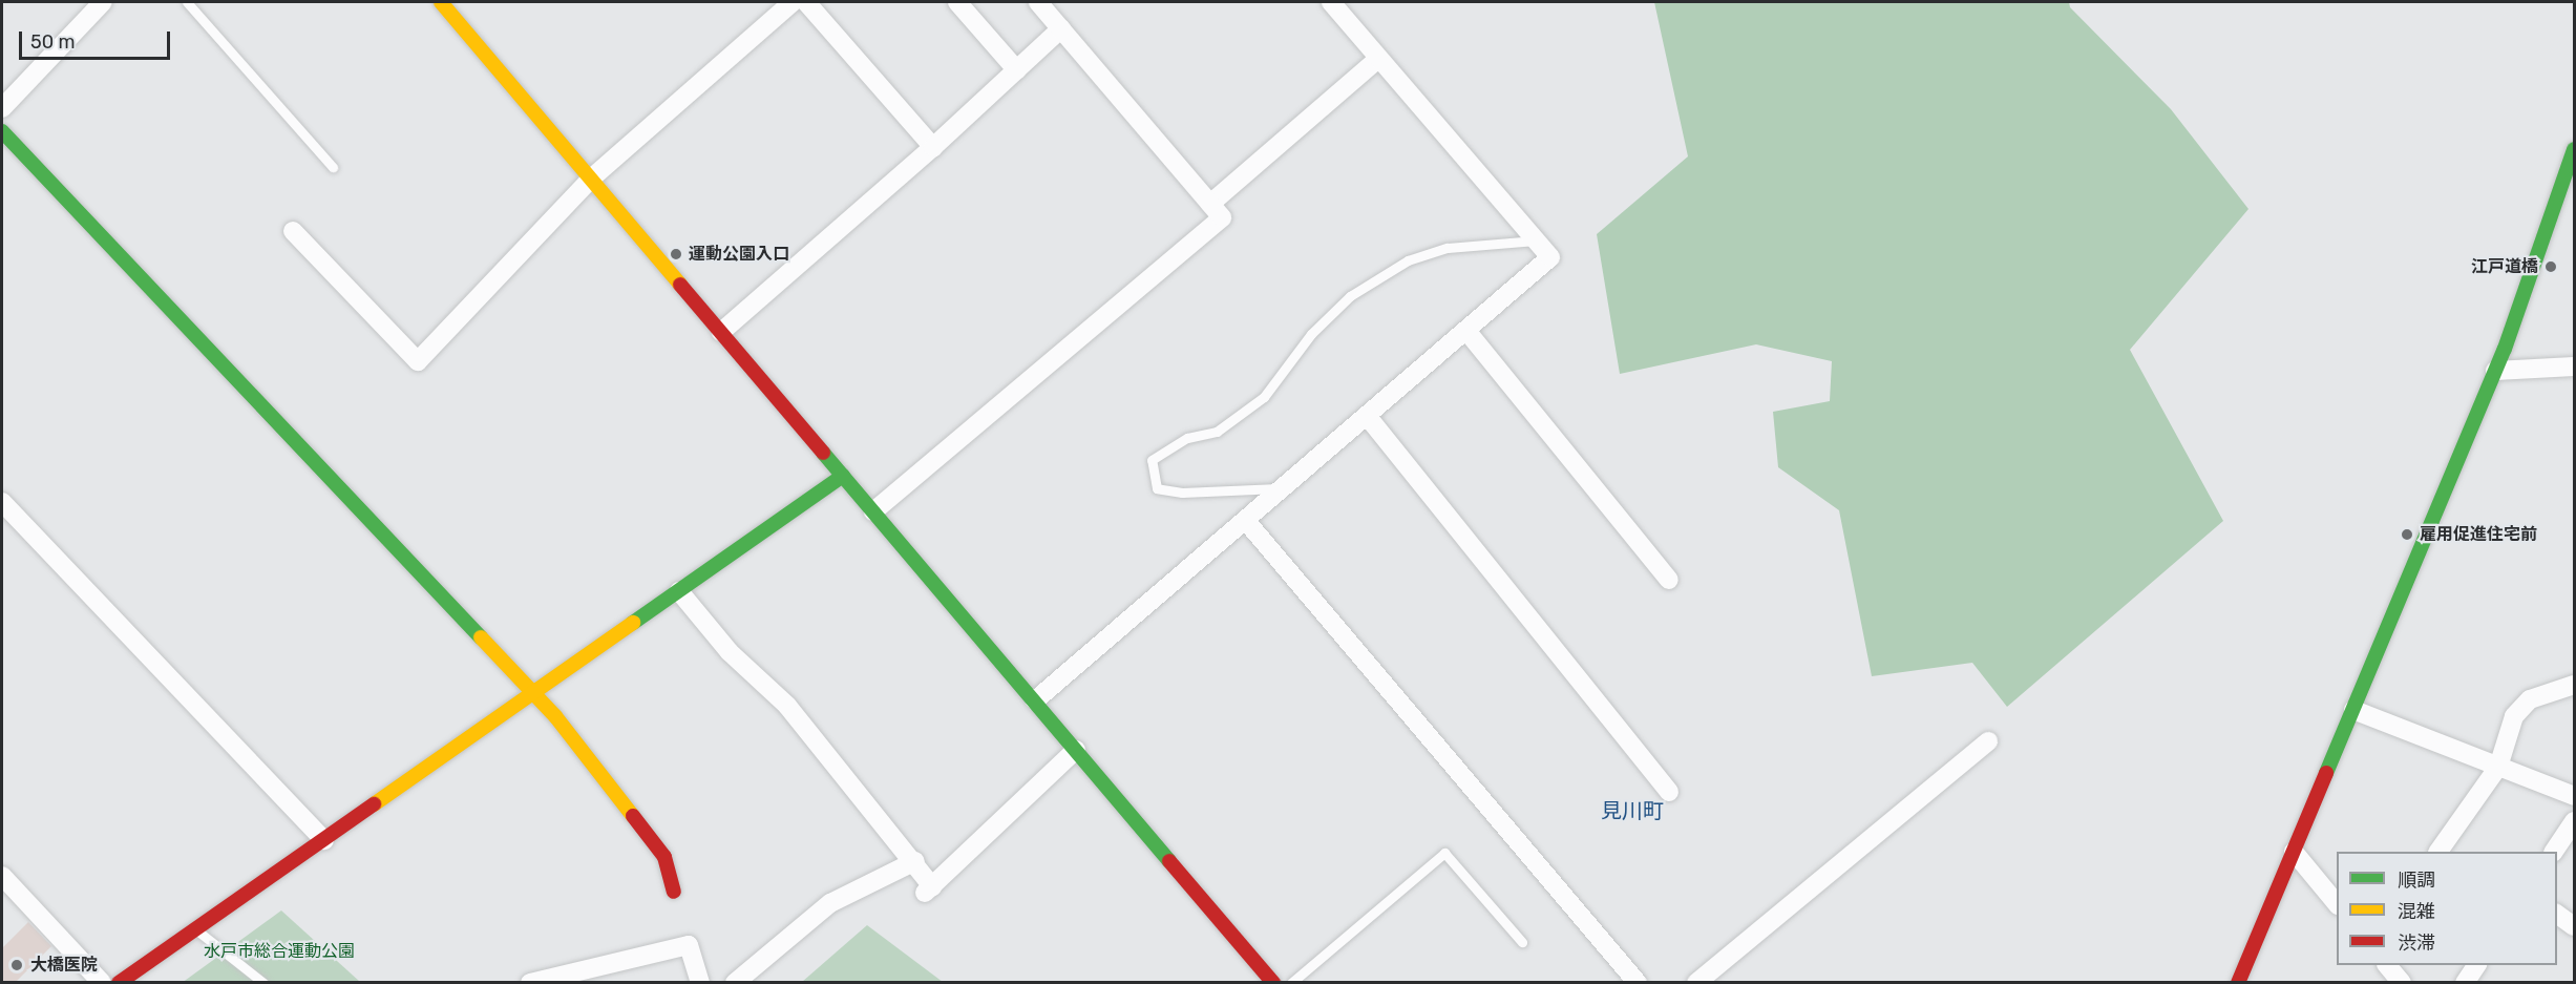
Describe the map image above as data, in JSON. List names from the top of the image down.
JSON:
{
  "districts": ["見川町"],
  "parks": ["水戸市総合運動公園"],
  "places": [
    "運動公園入口",
    "江戸道橋",
    "雇用促進住宅前",
    "大橋医院"
  ],
  "legend": ["順調", "混雑", "渋滞"],
  "scale_bar": "50 m"
}
